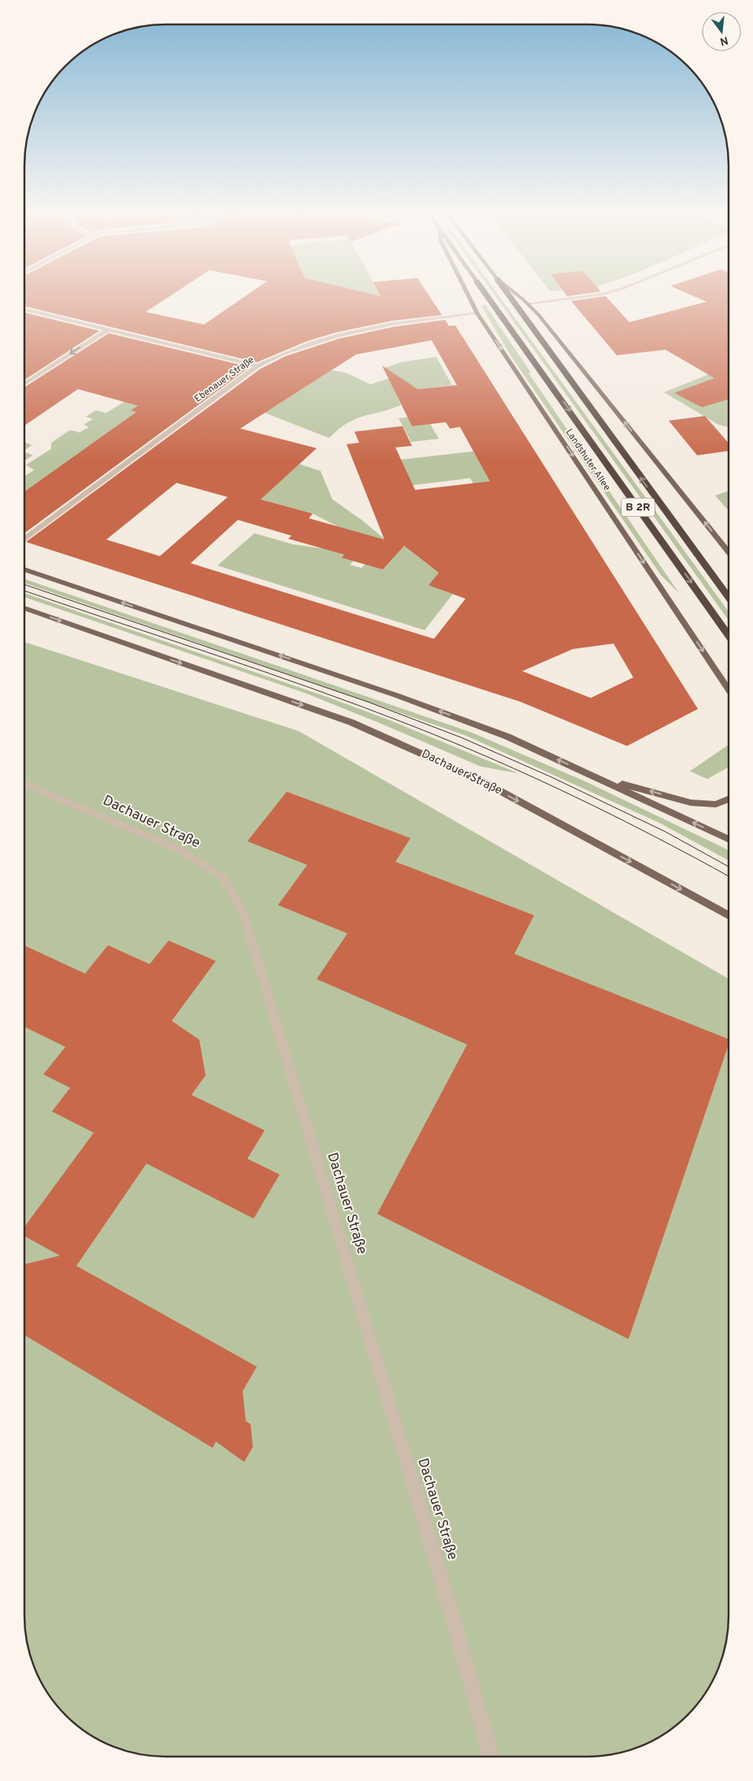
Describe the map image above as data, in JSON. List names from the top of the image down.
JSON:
{
  "streets": {
    "highway": ["Landshuter Allee", "B 2R"],
    "main road": ["Dachauer Straße"],
    "street": ["Ebenauer Straße"]
  },
  "crossings": [
    ["Ebenauer Straße", "Landshuter Allee"]
  ],
  "north": "bottom"
}
